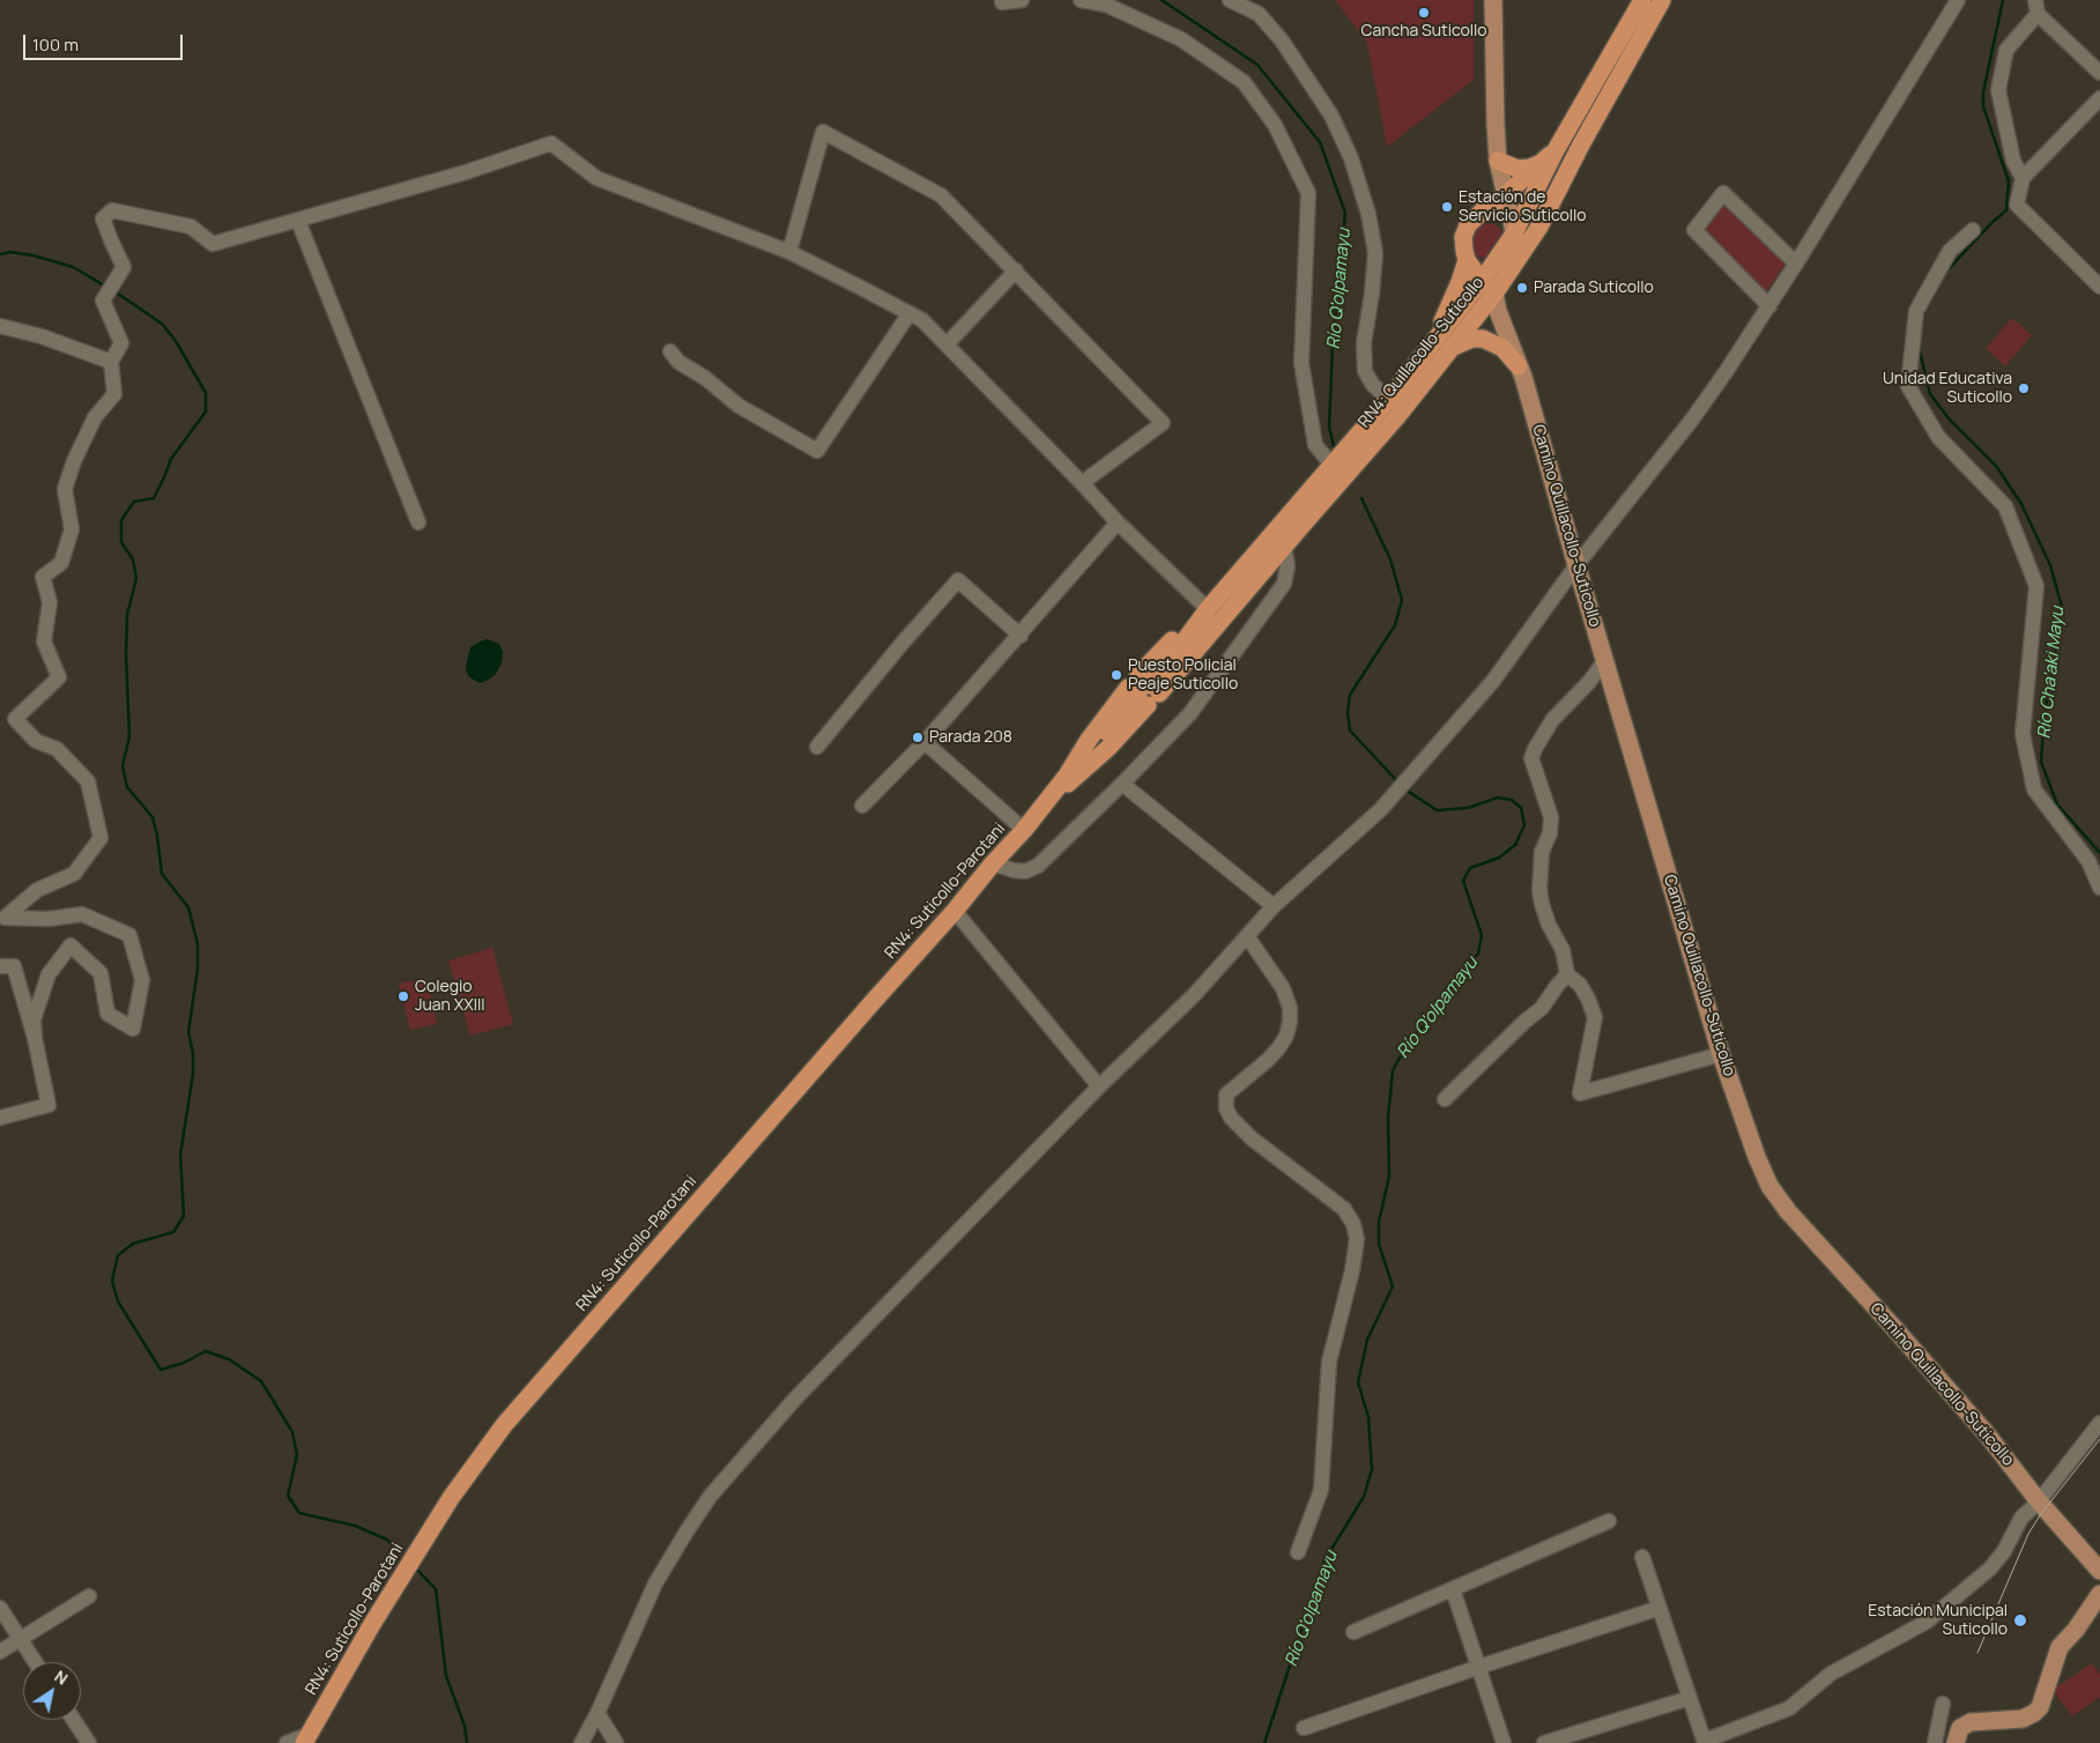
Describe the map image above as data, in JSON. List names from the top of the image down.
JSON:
{
  "streets": {
    "highway": ["RN4: Quillacollo-Suticollo", "RN4: Suticollo-Parotani"],
    "main road": ["Camino Quillacollo-Suticollo"]
  },
  "crossings": [
    ["RN4: Quillacollo-Suticollo", "Camino Quillacollo-Suticollo"],
    ["RN4: Quillacollo-Suticollo", "RN4: Suticollo-Parotani"]
  ],
  "water": ["Río Q'olpamayu", "Río Cha'aki Mayu"],
  "places": [
    "Cancha Suticollo",
    "Estación de Servicio Suticollo",
    "Parada Suticollo",
    "Unidad Educativa Suticollo",
    "Puesto Policial Peaje Suticollo",
    "Parada 208",
    "Colegio Juan XXIII",
    "Estación Municipal Suticollo"
  ],
  "scale_bar": "100 m",
  "north": "top right"
}
